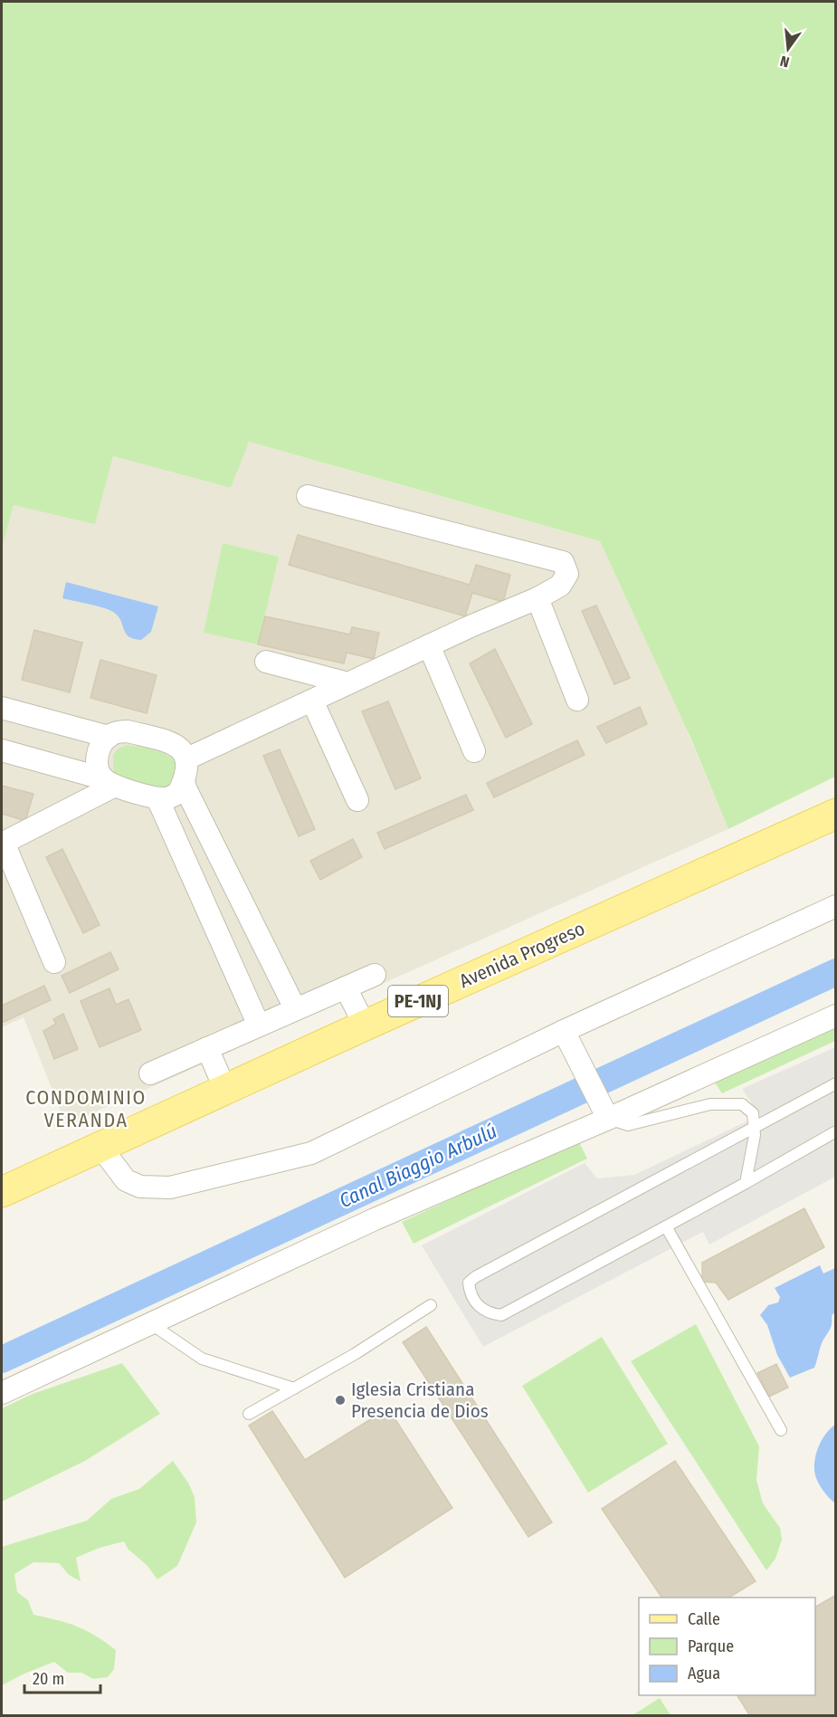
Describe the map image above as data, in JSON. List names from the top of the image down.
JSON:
{
  "streets": {
    "main road": ["Avenida Progreso", "PE-1NJ"]
  },
  "districts": ["CONDOMINIO VERANDA"],
  "water": ["Canal Biaggio Arbulú"],
  "places": ["Iglesia Cristiana Presencia de Dios"],
  "legend": ["Calle", "Parque", "Agua"],
  "scale_bar": "20 m",
  "north": "bottom"
}
